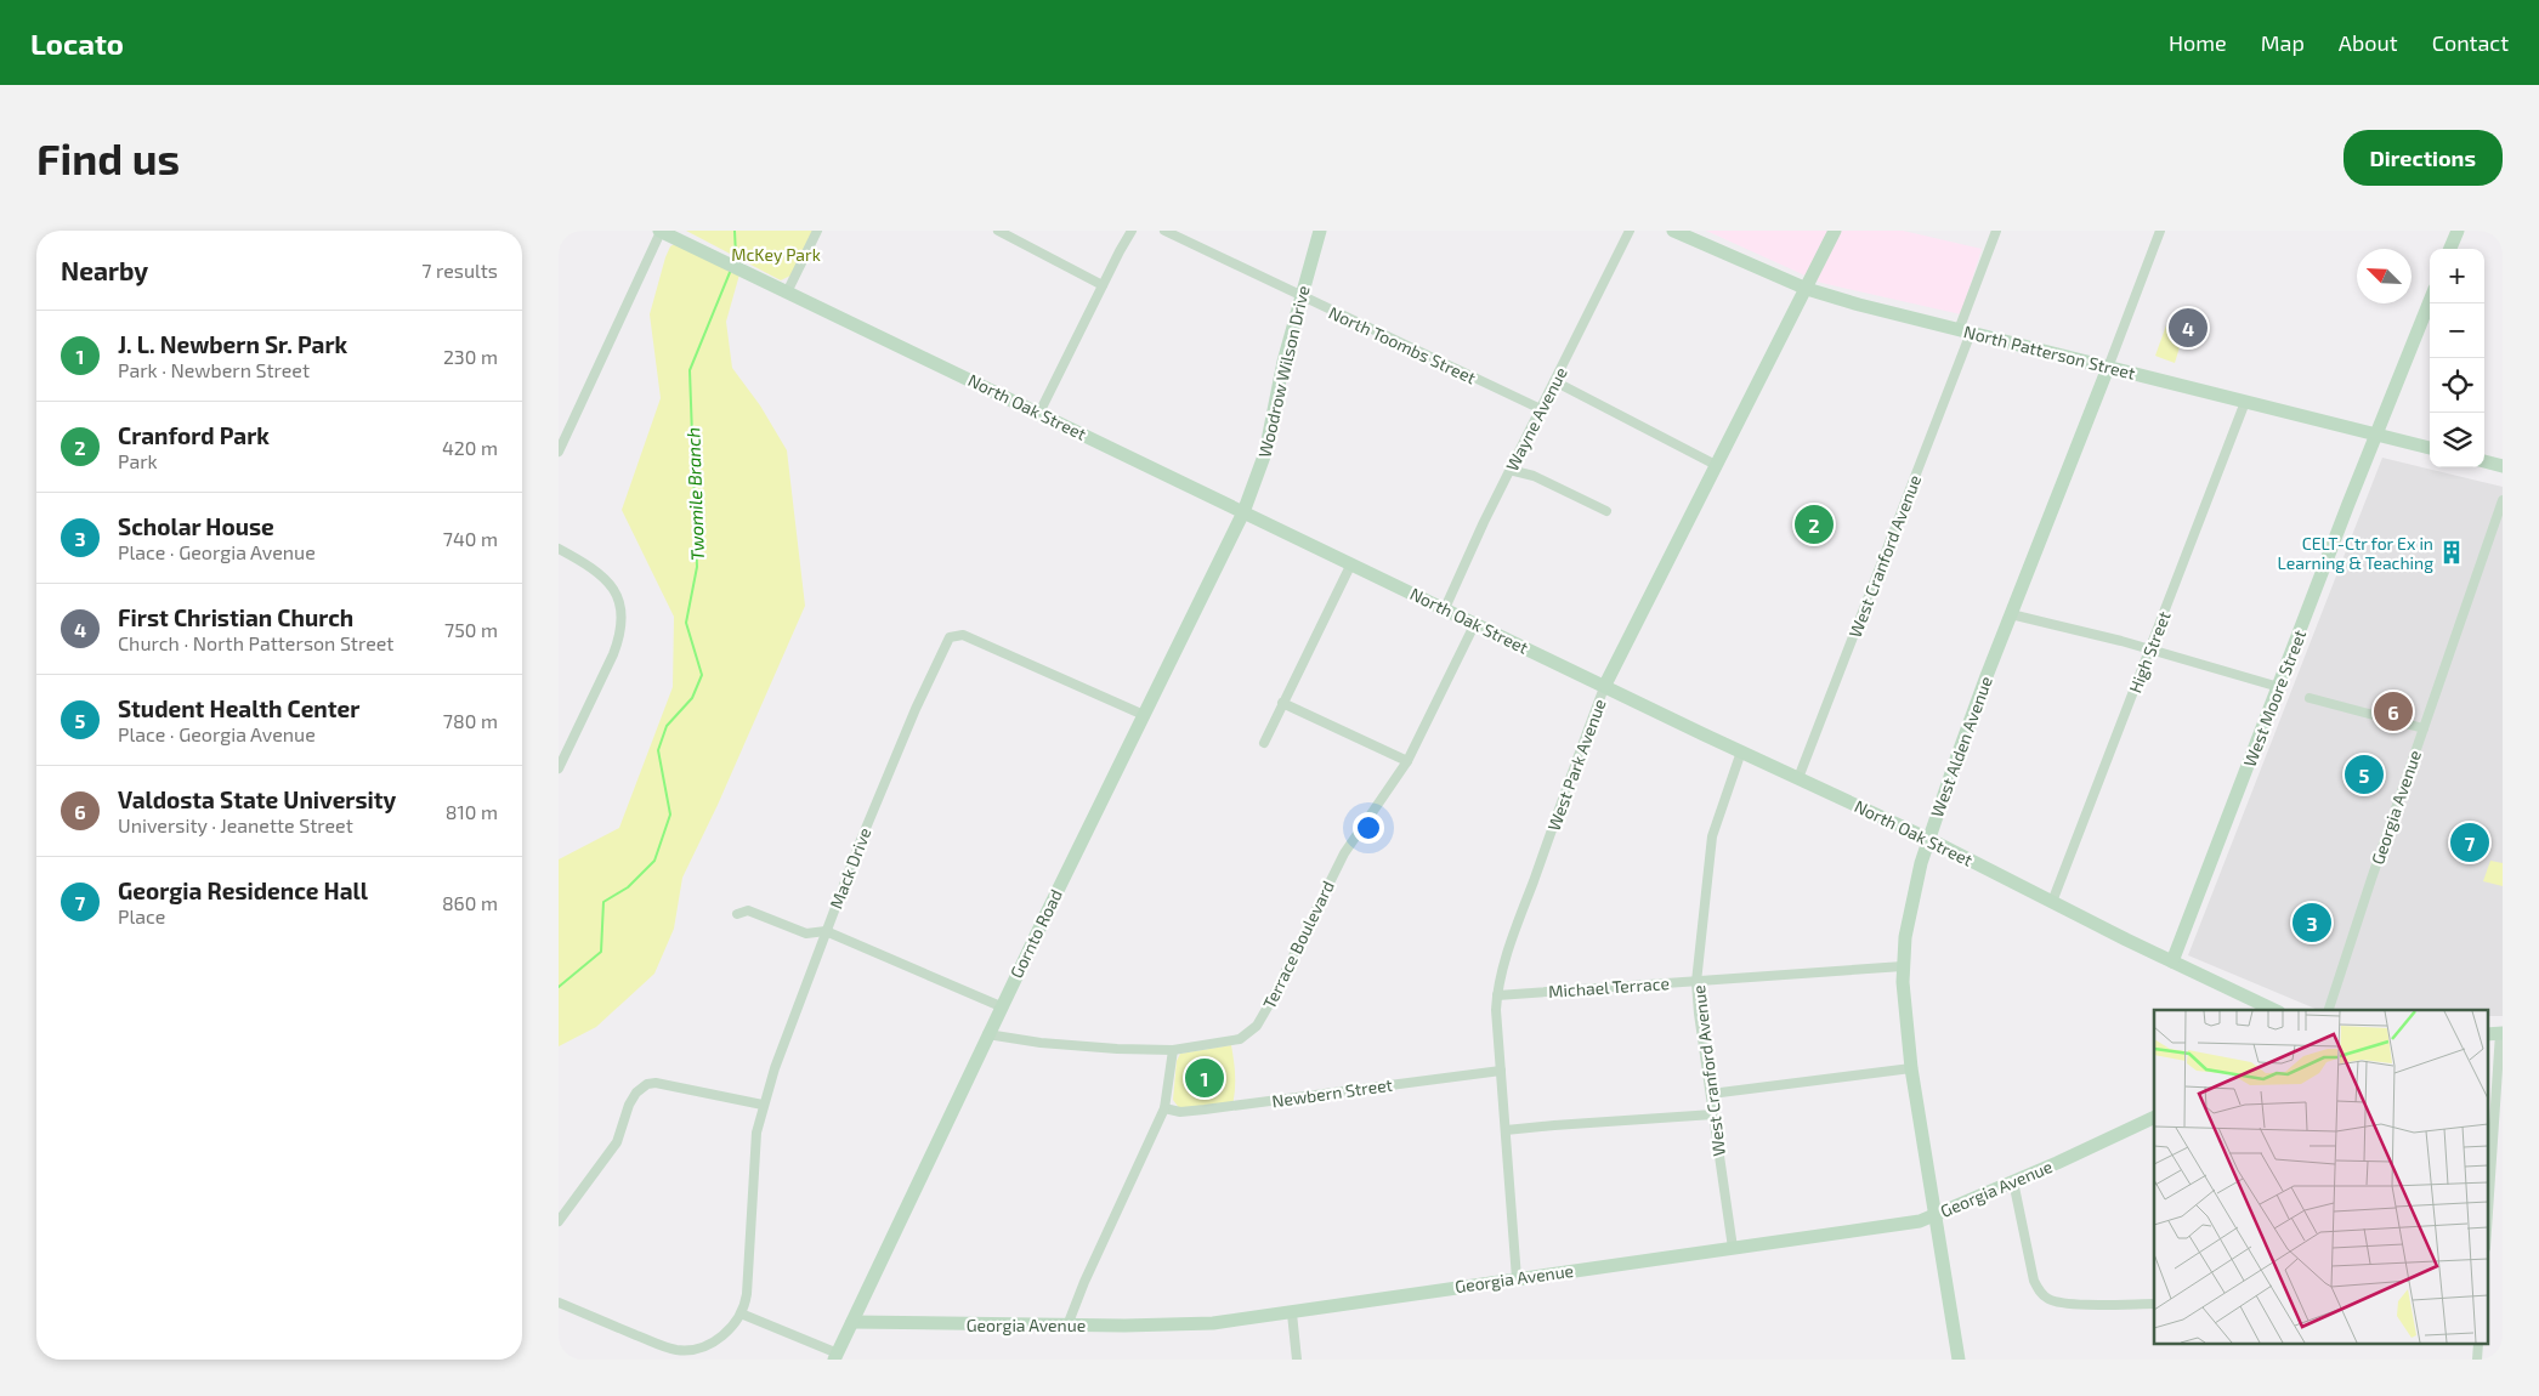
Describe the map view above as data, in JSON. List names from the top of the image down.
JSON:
{
  "streets": {
    "street": [
      "North Toombs Street",
      "North Patterson Street",
      "Woodrow Wilson Drive",
      "North Oak Street",
      "Wayne Avenue",
      "West Cranford Avenue",
      "High Street",
      "West Moore Street",
      "West Alden Avenue",
      "West Park Avenue",
      "Georgia Avenue",
      "Mack Drive",
      "Gornto Road",
      "Terrace Boulevard",
      "Michael Terrace",
      "Newbern Street"
    ]
  },
  "crossings": [
    ["North Toombs Street", "Woodrow Wilson Drive"],
    ["North Toombs Street", "Wayne Avenue"],
    ["North Patterson Street", "West Cranford Avenue"],
    ["North Patterson Street", "High Street"],
    ["North Patterson Street", "West Moore Street"],
    ["North Patterson Street", "West Alden Avenue"],
    ["North Patterson Street", "West Park Avenue"],
    ["Woodrow Wilson Drive", "North Oak Street"],
    ["Woodrow Wilson Drive", "Gornto Road"],
    ["North Oak Street", "Wayne Avenue"],
    ["North Oak Street", "West Cranford Avenue"],
    ["North Oak Street", "High Street"],
    ["North Oak Street", "West Moore Street"],
    ["North Oak Street", "West Alden Avenue"],
    ["North Oak Street", "West Park Avenue"],
    ["North Oak Street", "Gornto Road"],
    ["North Oak Street", "Terrace Boulevard"],
    ["West Cranford Avenue", "Georgia Avenue"],
    ["West Cranford Avenue", "Michael Terrace"],
    ["West Alden Avenue", "Georgia Avenue"],
    ["West Alden Avenue", "Michael Terrace"],
    ["West Park Avenue", "Georgia Avenue"],
    ["West Park Avenue", "Michael Terrace"],
    ["West Park Avenue", "Newbern Street"],
    ["Georgia Avenue", "Gornto Road"],
    ["Mack Drive", "Gornto Road"],
    ["Gornto Road", "Terrace Boulevard"]
  ],
  "water": ["Twomile Branch"],
  "parks": ["McKey Park"],
  "places": {
    "building": ["CELT-Ctr for Ex in Learning & Teaching"]
  },
  "north": "top left",
  "page": {
    "header": "Locato",
    "nav": [
      "Home",
      "Map",
      "About",
      "Contact"
    ],
    "buttons": "Directions",
    "title": "Find us",
    "heading": ["Nearby", "7 results"],
    "map_buttons": ["+", "−"],
    "pins": [
      "4",
      "2",
      "6",
      "5",
      "7",
      "3",
      "1"
    ],
    "list": [
      {
        "mark": "1",
        "name": "J. L. Newbern Sr. Park",
        "note": "Park · Newbern Street",
        "value": "230 m"
      },
      {
        "mark": "2",
        "name": "Cranford Park",
        "note": "Park",
        "value": "420 m"
      },
      {
        "mark": "3",
        "name": "Scholar House",
        "note": "Place · Georgia Avenue",
        "value": "740 m"
      },
      {
        "mark": "4",
        "name": "First Christian Church",
        "note": "Church · North Patterson Street",
        "value": "750 m"
      },
      {
        "mark": "5",
        "name": "Student Health Center",
        "note": "Place · Georgia Avenue",
        "value": "780 m"
      },
      {
        "mark": "6",
        "name": "Valdosta State University",
        "note": "University · Jeanette Street",
        "value": "810 m"
      },
      {
        "mark": "7",
        "name": "Georgia Residence Hall",
        "note": "Place",
        "value": "860 m"
      }
    ]
  }
}
